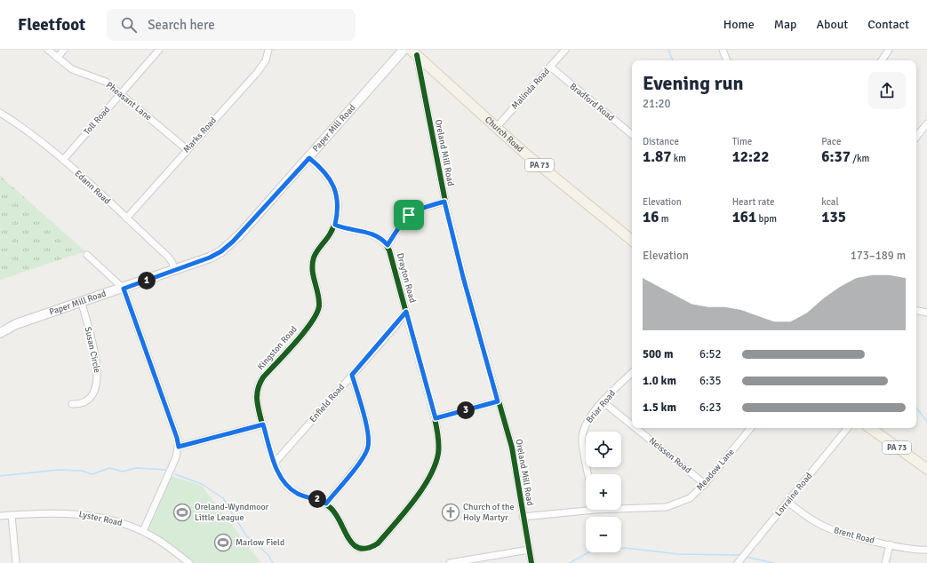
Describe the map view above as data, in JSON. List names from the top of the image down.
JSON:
{
  "streets": {
    "main road": ["Church Road", "PA 73"],
    "street": [
      "Malinda Road",
      "Pheasant Lane",
      "Bradford Road",
      "Toll Road",
      "Paper Mill Road",
      "Marks Road",
      "Oreland Mill Road",
      "Edann Road",
      "Drayton Road",
      "Kingston Road",
      "Susan Circle",
      "Enfield Road",
      "Briar Road",
      "Neissen Road",
      "Meadow Lane",
      "Lorraine Road",
      "Lyster Road",
      "Brent Road"
    ]
  },
  "crossings": [
    ["Malinda Road", "Bradford Road"],
    ["Malinda Road", "Church Road"],
    ["Pheasant Lane", "Toll Road"],
    ["Pheasant Lane", "Marks Road"],
    ["Toll Road", "Edann Road"],
    ["Paper Mill Road", "Edann Road"],
    ["Paper Mill Road", "Kingston Road"],
    ["Paper Mill Road", "Susan Circle"],
    ["Marks Road", "Edann Road"],
    ["Church Road", "Oreland Mill Road"],
    ["Oreland Mill Road", "Meadow Lane"],
    ["Drayton Road", "Kingston Road"],
    ["Drayton Road", "Enfield Road"],
    ["Kingston Road", "Enfield Road"],
    ["Briar Road", "Neissen Road"],
    ["Neissen Road", "Meadow Lane"],
    ["Lorraine Road", "Brent Road"]
  ],
  "places": {
    "sports": ["Oreland-Wyndmoor Little League", "Marlow Field"],
    "church": ["Church of the Holy Martyr"]
  },
  "page": {
    "header": "Fleetfoot",
    "search": "Search here",
    "nav": [
      "Home",
      "Map",
      "About",
      "Contact"
    ],
    "heading": ["Evening run", "21:20"],
    "stats": [
      ["Distance", "1.87 km"],
      ["Time", "12:22"],
      ["Pace", "6:37 /km"],
      ["Elevation", "16 m"],
      ["Heart rate", "161 bpm"],
      ["kcal", "135"]
    ],
    "chart": ["Elevation", "173–189 m"],
    "pins": ["1", "3", "2"],
    "list": [
      {
        "name": "500 m",
        "note": "6:52"
      },
      {
        "name": "1.0 km",
        "note": "6:35"
      },
      {
        "name": "1.5 km",
        "note": "6:23"
      }
    ],
    "map_buttons": ["+", "−"]
  }
}
